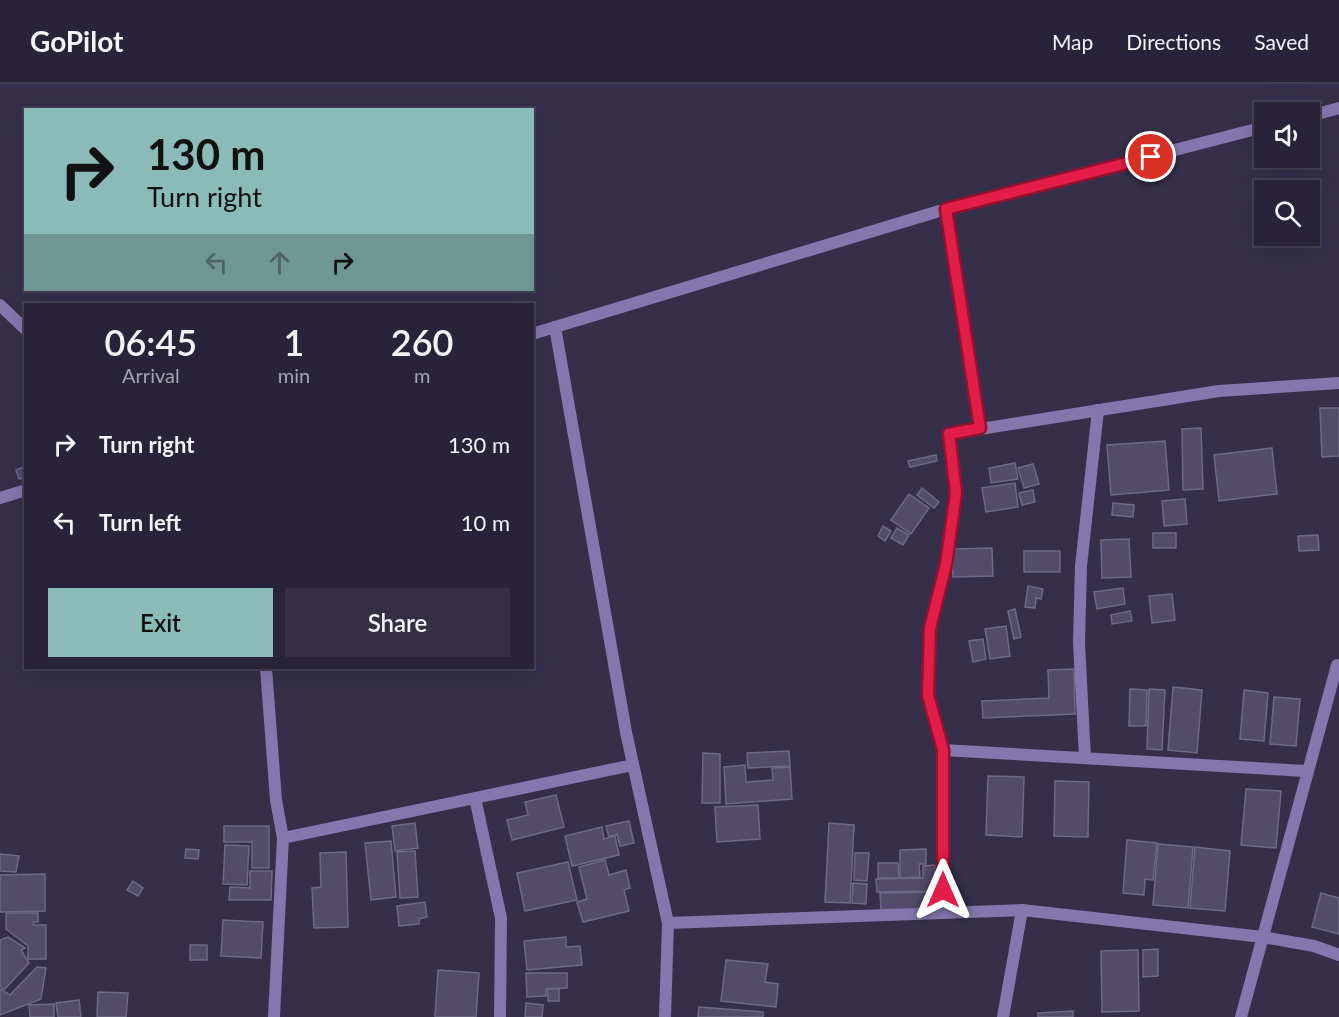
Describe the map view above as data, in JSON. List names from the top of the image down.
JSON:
{
  "page": {
    "header": "GoPilot",
    "nav": ["Map", "Directions", "Saved"],
    "turn": ["130 m", "Turn right"],
    "eta": [
      "06:45",
      "Arrival",
      "1",
      "min",
      "260",
      "m"
    ],
    "list": [
      {
        "name": "Turn right",
        "value": "130 m"
      },
      {
        "name": "Turn left",
        "value": "10 m"
      }
    ],
    "buttons": ["Exit", "Share"]
  }
}
